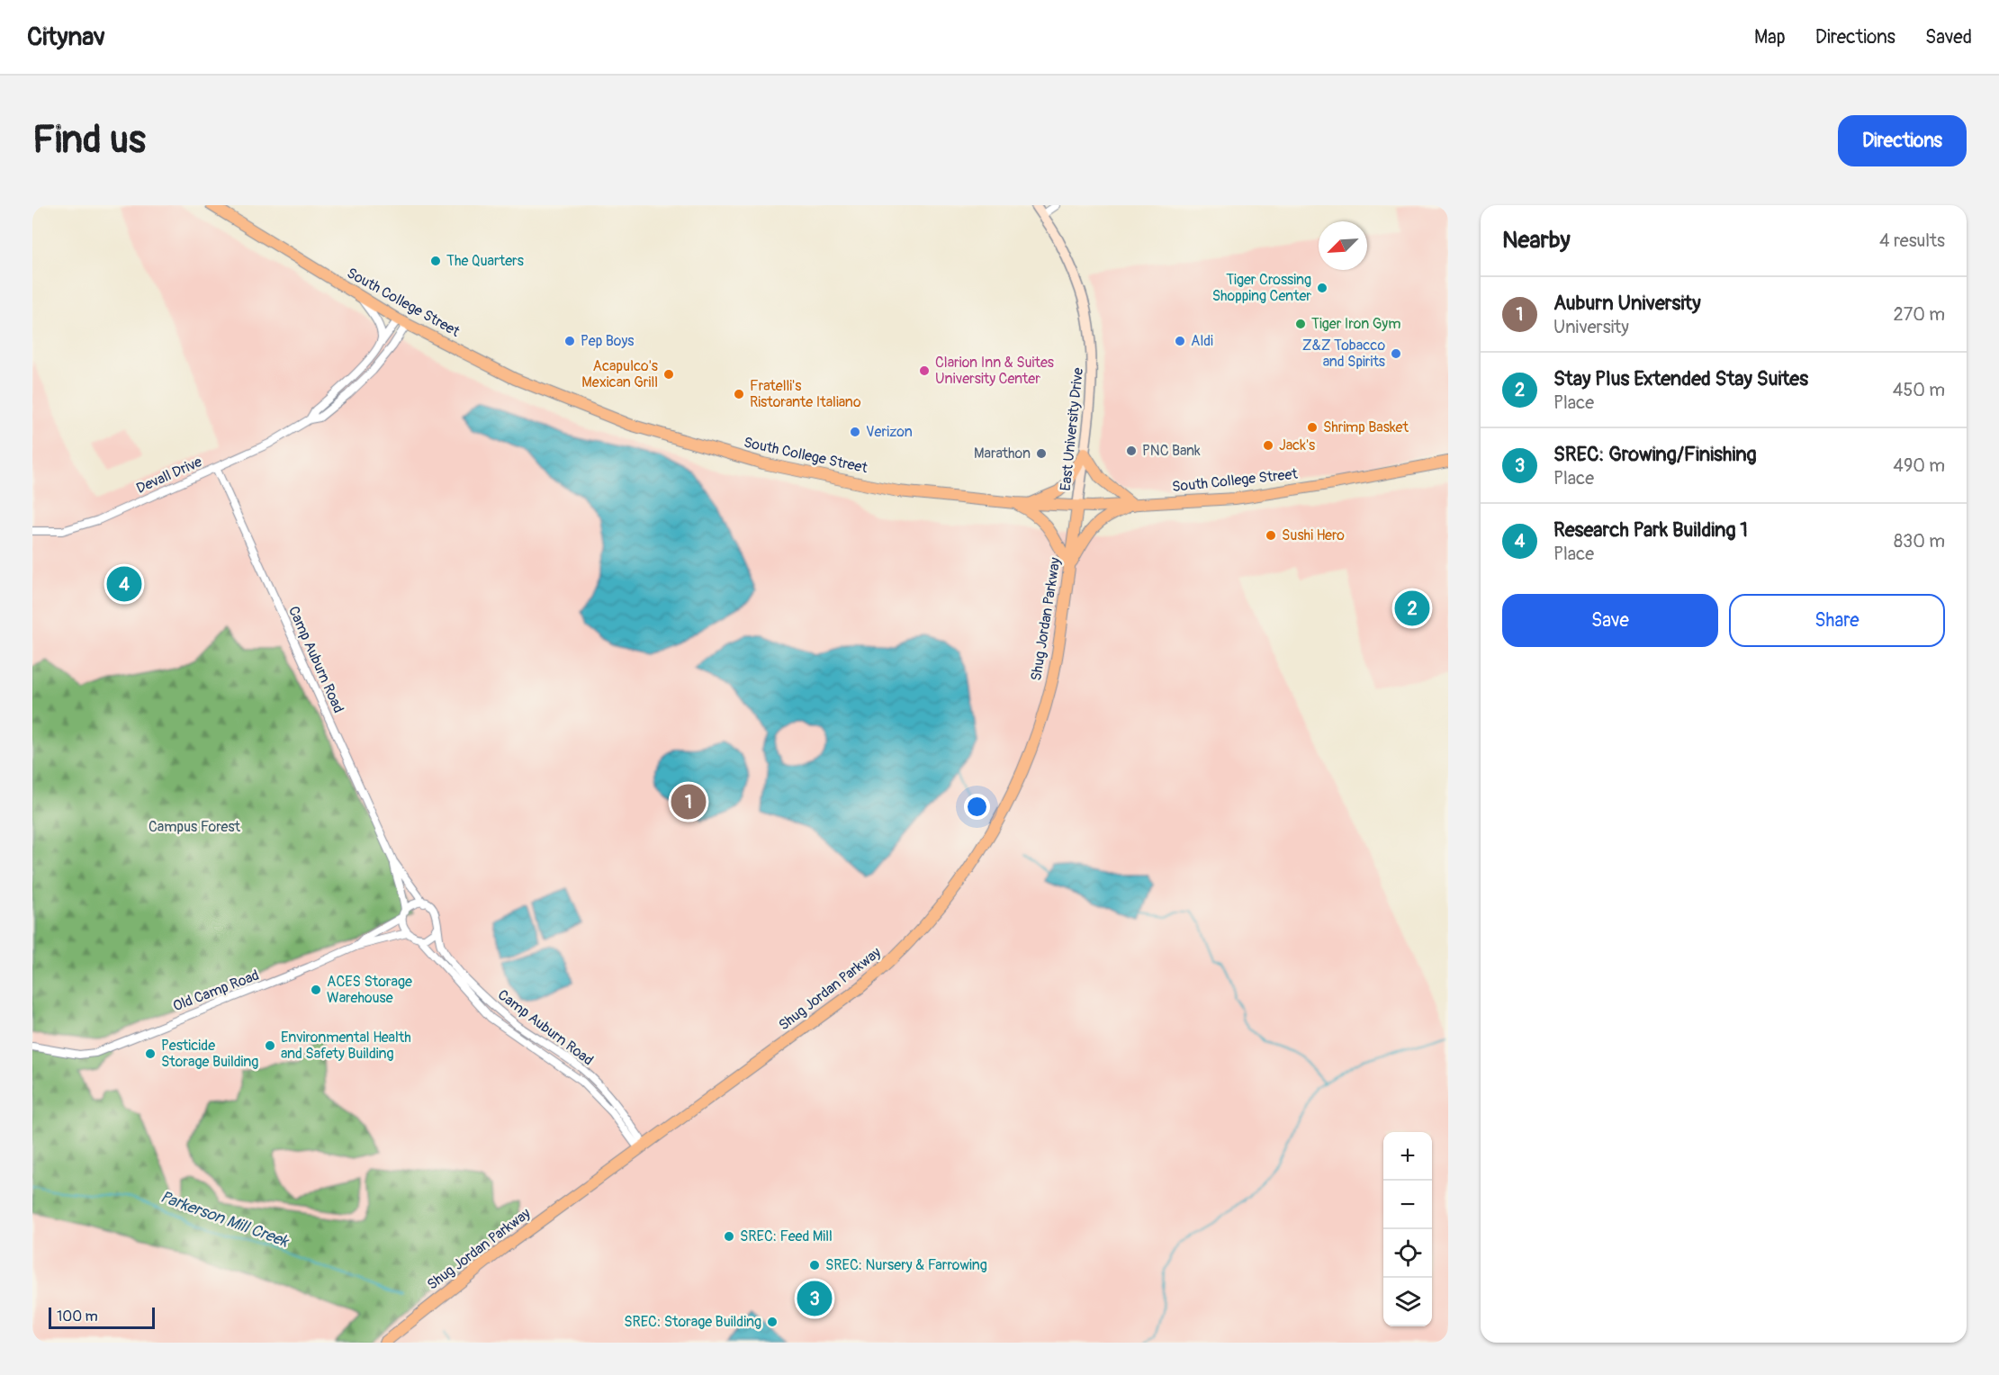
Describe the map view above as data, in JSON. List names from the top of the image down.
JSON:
{
  "streets": {
    "main road": ["South College Street", "East University Drive", "Shug Jordan Parkway"],
    "street": ["Devall Drive", "Camp Auburn Road", "Old Camp Road"]
  },
  "crossings": [
    ["South College Street", "East University Drive"],
    ["South College Street", "Shug Jordan Parkway"],
    ["East University Drive", "Shug Jordan Parkway"],
    ["Devall Drive", "Camp Auburn Road"],
    ["Shug Jordan Parkway", "Camp Auburn Road"],
    ["Camp Auburn Road", "Old Camp Road"]
  ],
  "water": ["Parkerson Mill Creek"],
  "parks": ["Campus Forest"],
  "places": [
    "The Quarters",
    "Tiger Crossing Shopping Center",
    "Tiger Iron Gym",
    "Pep Boys",
    "Aldi",
    "Z&Z Tobacco and Spirits",
    "Clarion Inn & Suites University Center",
    "Acapulco's Mexican Grill",
    "Fratelli's Ristorante Italiano",
    "Shrimp Basket",
    "Verizon",
    "Jack's",
    "PNC Bank",
    "Marathon",
    "Sushi Hero",
    "ACES Storage Warehouse",
    "Environmental Health and Safety Building",
    "Pesticide Storage Building",
    "SREC: Feed Mill",
    "SREC: Nursery & Farrowing",
    "SREC: Storage Building"
  ],
  "scale_bar": "100 m",
  "north": "bottom left",
  "page": {
    "header": "Citynav",
    "nav": ["Map", "Directions", "Saved"],
    "buttons": [
      "Directions",
      ["Save", "Share"]
    ],
    "title": "Find us",
    "heading": ["Nearby", "4 results"],
    "list": [
      {
        "mark": "1",
        "name": "Auburn University",
        "note": "University",
        "value": "270 m"
      },
      {
        "mark": "2",
        "name": "Stay Plus Extended Stay Suites",
        "note": "Place",
        "value": "450 m"
      },
      {
        "mark": "3",
        "name": "SREC: Growing/Finishing",
        "note": "Place",
        "value": "490 m"
      },
      {
        "mark": "4",
        "name": "Research Park Building 1",
        "note": "Place",
        "value": "830 m"
      }
    ],
    "pins": [
      "4",
      "2",
      "1",
      "3"
    ],
    "map_buttons": ["+", "−"],
    "scale": "100 m"
  }
}
